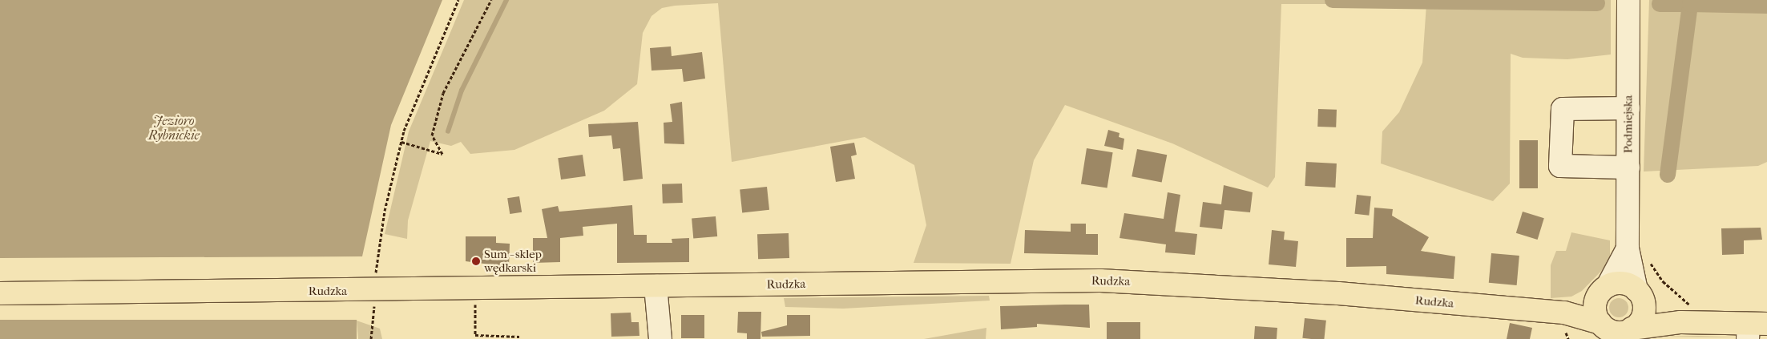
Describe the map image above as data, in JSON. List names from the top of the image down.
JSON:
{
  "streets": {
    "main road": ["Rudzka"],
    "street": ["Podmiejska"]
  },
  "crossings": [
    ["Podmiejska", "Rudzka"]
  ],
  "water": ["Jezioro Rybnickie"],
  "places": ["Sum - sklep wędkarski"]
}
